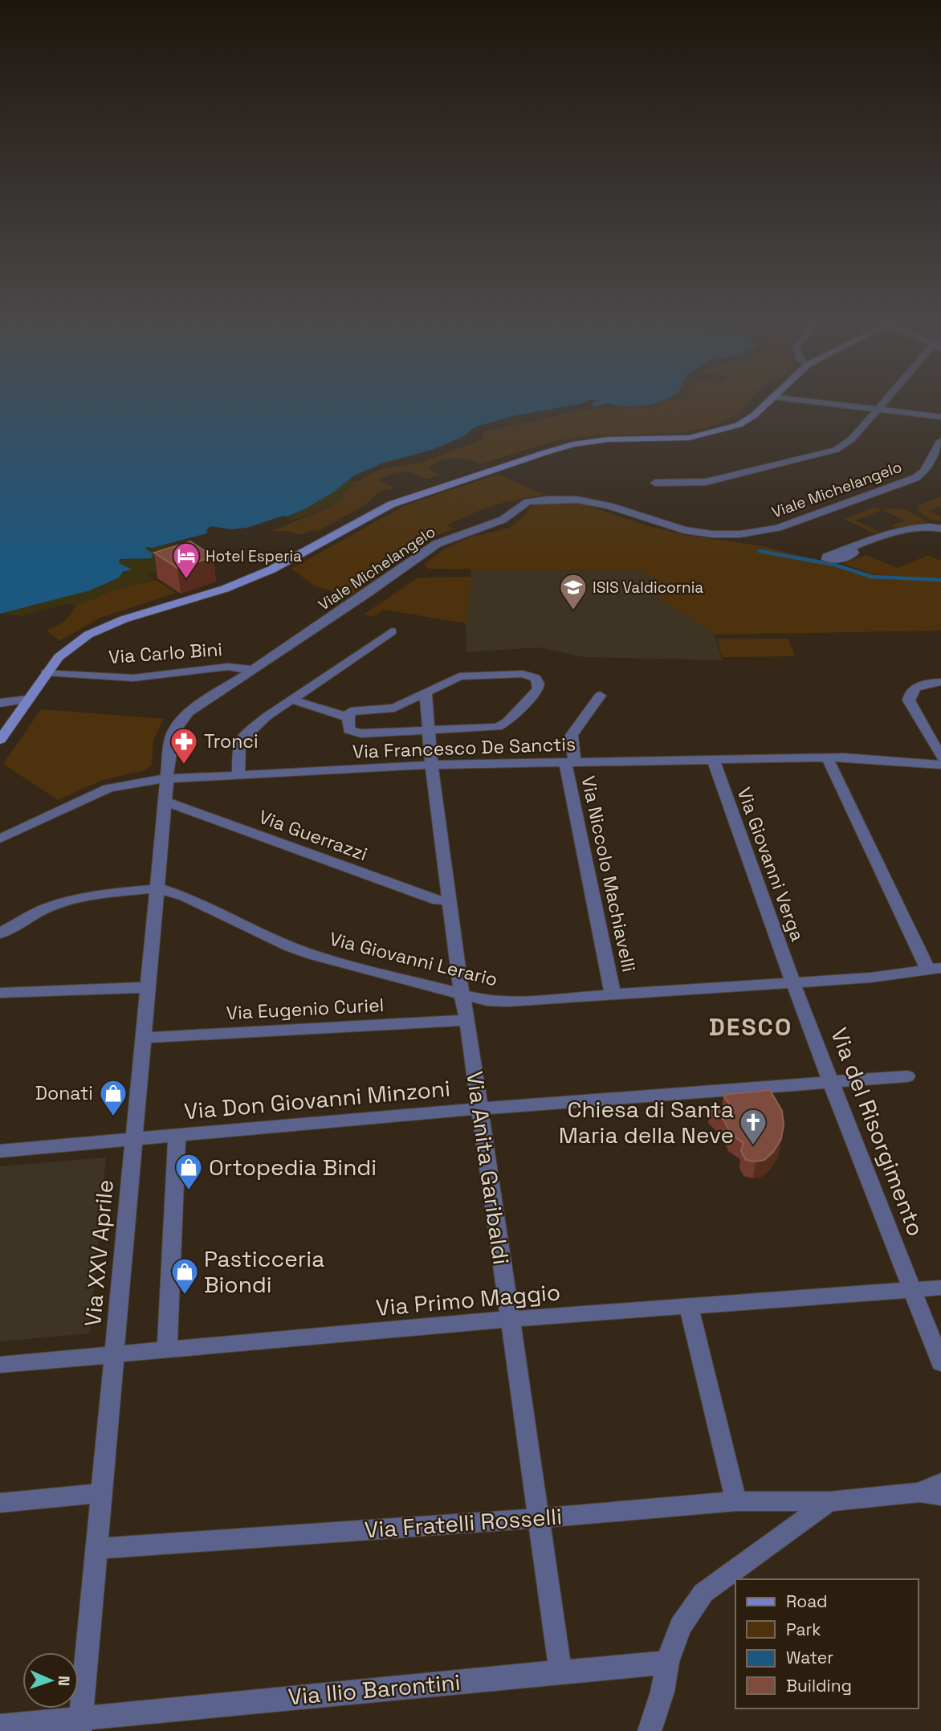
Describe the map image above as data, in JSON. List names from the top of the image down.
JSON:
{
  "streets": {
    "street": [
      "Viale Michelangelo",
      "Via Carlo Bini",
      "Via Francesco De Sanctis",
      "Via Guerrazzi",
      "Via Giovanni Verga",
      "Via Niccolo Machiavelli",
      "Via Giovanni Lerario",
      "Via Eugenio Curiel",
      "Via Don Giovanni Minzoni",
      "Via del Risorgimento",
      "Via Anita Garibaldi",
      "Via XXV Aprile",
      "Via Primo Maggio",
      "Via Fratelli Rosselli",
      "Via Ilio Barontini"
    ]
  },
  "crossings": [
    ["Viale Michelangelo", "Via Carlo Bini"],
    ["Viale Michelangelo", "Via Francesco De Sanctis"],
    ["Viale Michelangelo", "Via XXV Aprile"],
    ["Via Francesco De Sanctis", "Via Giovanni Verga"],
    ["Via Francesco De Sanctis", "Via Niccolo Machiavelli"],
    ["Via Francesco De Sanctis", "Via Anita Garibaldi"],
    ["Via Francesco De Sanctis", "Via XXV Aprile"],
    ["Via Guerrazzi", "Via Anita Garibaldi"],
    ["Via Guerrazzi", "Via XXV Aprile"],
    ["Via Giovanni Verga", "Via Giovanni Lerario"],
    ["Via Giovanni Verga", "Via del Risorgimento"],
    ["Via Niccolo Machiavelli", "Via Giovanni Lerario"],
    ["Via Giovanni Lerario", "Via del Risorgimento"],
    ["Via Giovanni Lerario", "Via Anita Garibaldi"],
    ["Via Giovanni Lerario", "Via XXV Aprile"],
    ["Via Eugenio Curiel", "Via Anita Garibaldi"],
    ["Via Eugenio Curiel", "Via XXV Aprile"],
    ["Via Don Giovanni Minzoni", "Via del Risorgimento"],
    ["Via Don Giovanni Minzoni", "Via Anita Garibaldi"],
    ["Via Don Giovanni Minzoni", "Via XXV Aprile"],
    ["Via del Risorgimento", "Via Primo Maggio"],
    ["Via Anita Garibaldi", "Via Primo Maggio"],
    ["Via Anita Garibaldi", "Via Fratelli Rosselli"],
    ["Via Anita Garibaldi", "Via Ilio Barontini"],
    ["Via XXV Aprile", "Via Primo Maggio"],
    ["Via XXV Aprile", "Via Fratelli Rosselli"],
    ["Via XXV Aprile", "Via Ilio Barontini"]
  ],
  "districts": ["DESCO"],
  "places": {
    "hotel": ["Hotel Esperia"],
    "school or university": ["ISIS Valdicornia"],
    "pharmacy": ["Tronci"],
    "shop": ["Donati", "Ortopedia Bindi", "Pasticceria Biondi"],
    "church": ["Chiesa di Santa Maria della Neve"]
  },
  "legend": [
    "Road",
    "Park",
    "Water",
    "Building"
  ],
  "north": "right"
}
